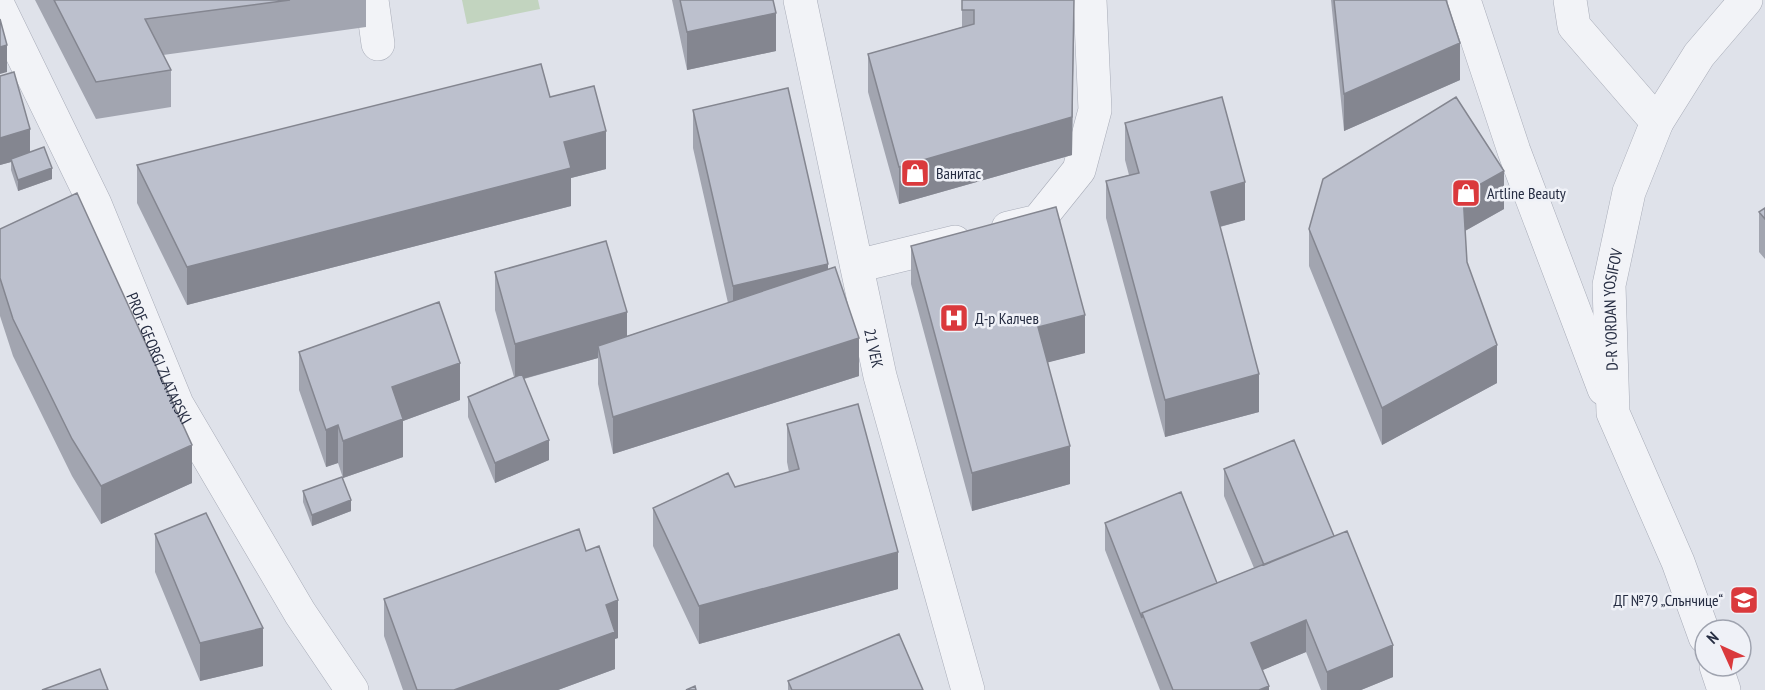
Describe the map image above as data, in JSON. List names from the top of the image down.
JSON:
{
  "streets": {
    "street": ["D-R YORDAN YOSIFOV", "21 VEK", "PROF. GEORGI ZLATARSKI"]
  },
  "places": {
    "shop": ["Ванитас", "Artline Beauty"],
    "hospital": ["Д-р Калчев"],
    "school or university": ["ДГ №79 „Слънчице“"]
  },
  "north": "top left"
}
